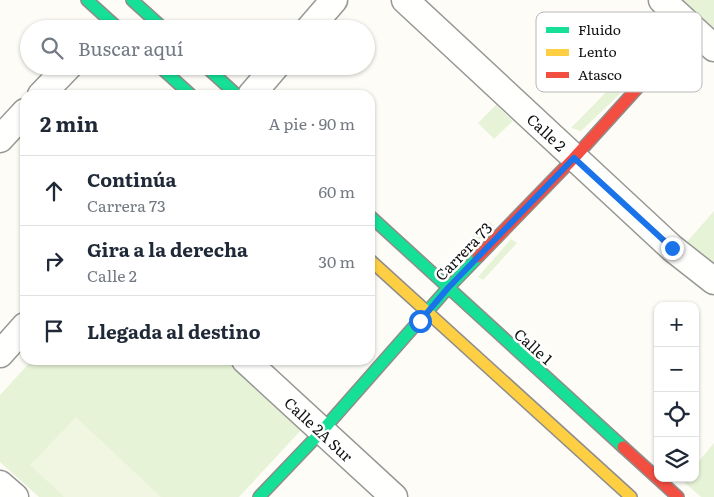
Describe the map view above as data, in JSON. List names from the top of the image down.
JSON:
{
  "streets": {
    "street": [
      "Calle 2",
      "Carrera 73",
      "Calle 1",
      "Calle 2A Sur"
    ]
  },
  "crossings": [
    ["Calle 2", "Carrera 73"],
    ["Carrera 73", "Calle 1"],
    ["Carrera 73", "Calle 2A Sur"]
  ],
  "legend": ["Fluido", "Lento", "Atasco"],
  "page": {
    "search": "Buscar aquí",
    "heading": ["2 min", "A pie · 90 m"],
    "list": [
      ["Continúa", "Carrera 73", "60 m"],
      ["Gira a la derecha", "Calle 2", "30 m"],
      "Llegada al destino"
    ],
    "map_buttons": ["+", "−"]
  }
}
